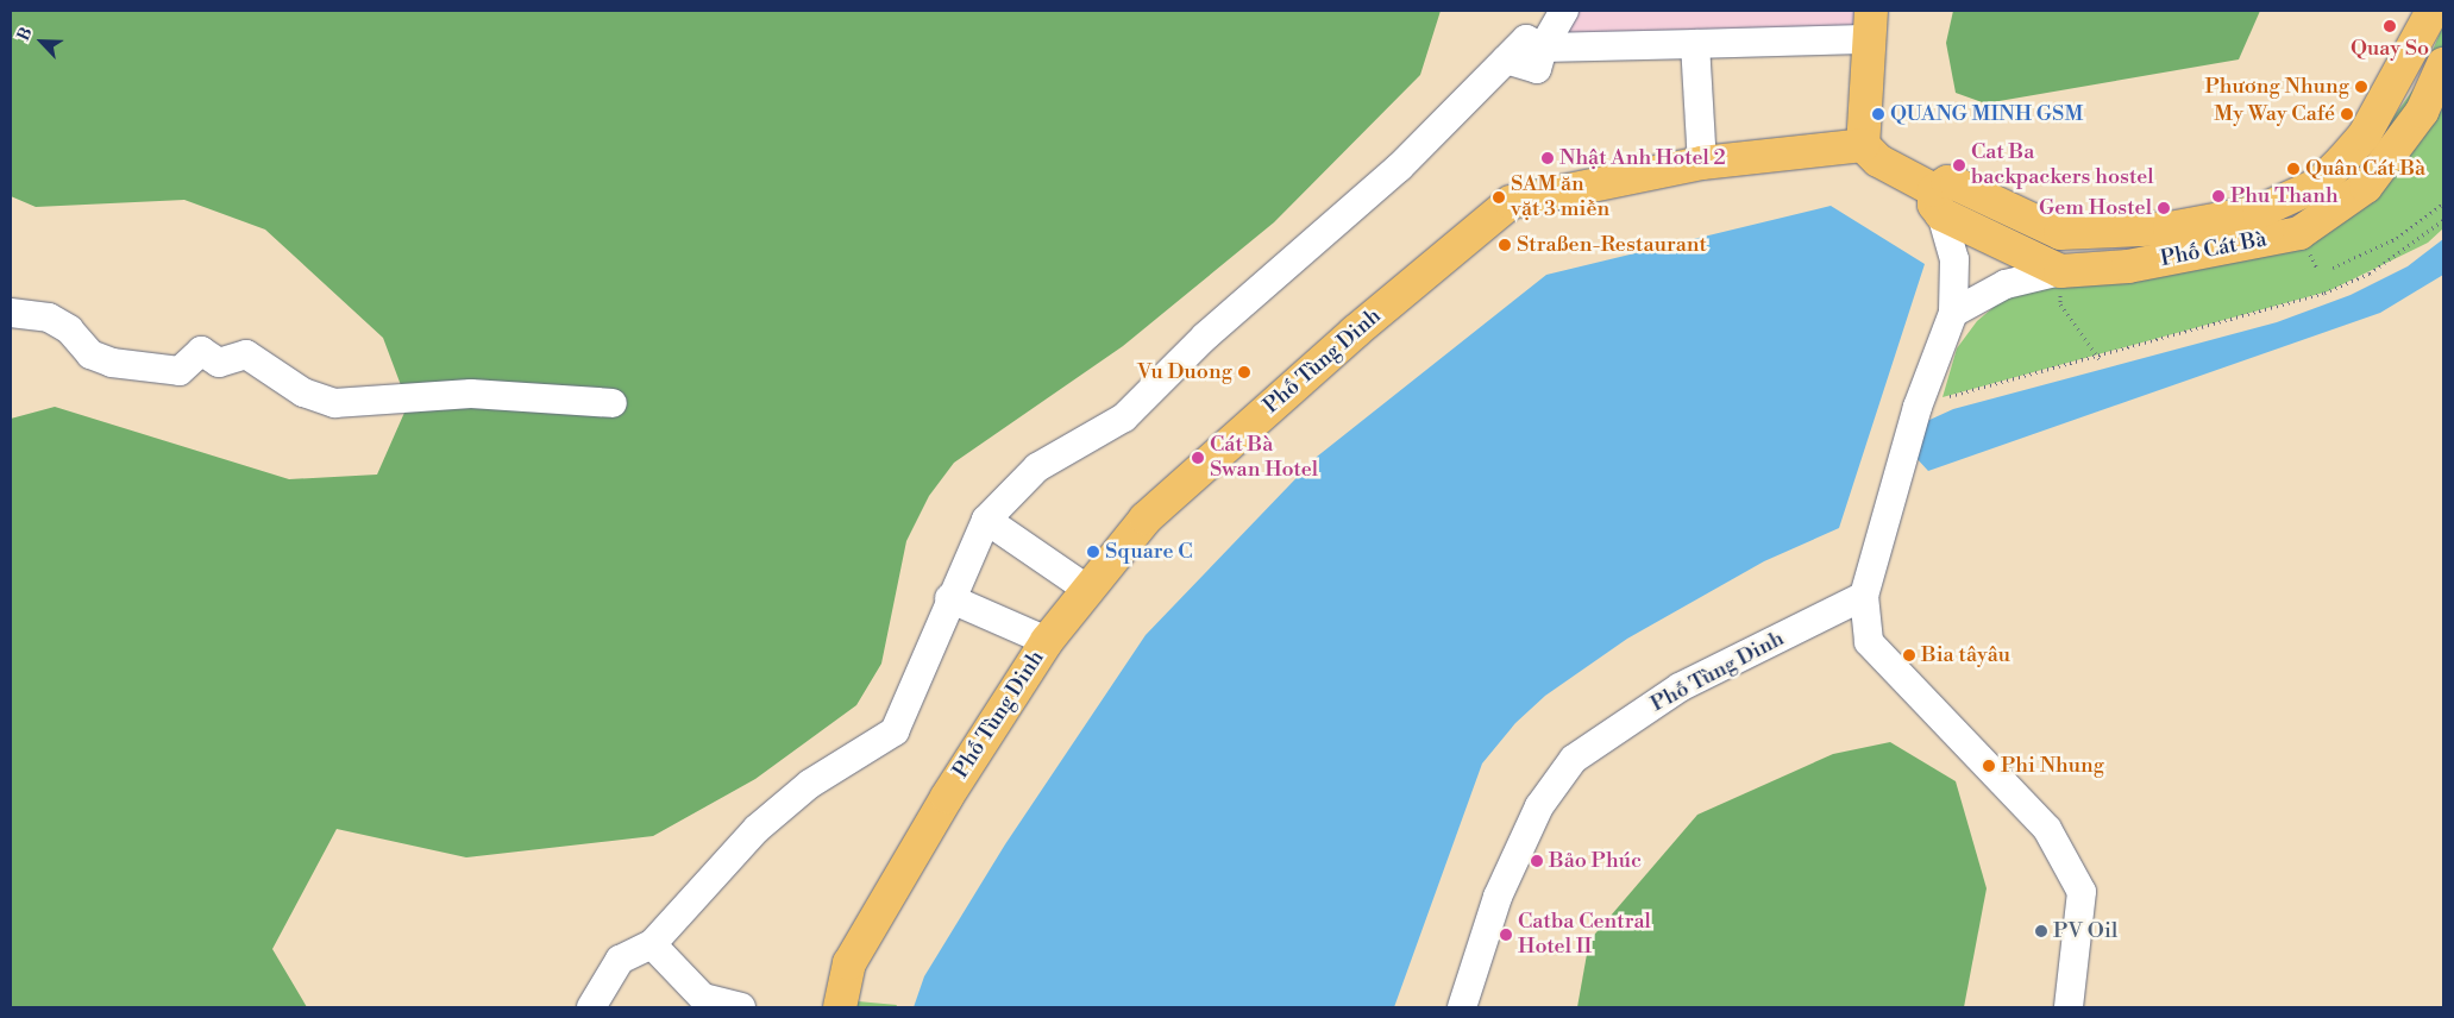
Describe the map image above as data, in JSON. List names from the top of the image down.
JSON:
{
  "streets": {
    "main road": ["Phố Cát Bà", "Phố Tùng Dinh"]
  },
  "crossings": [
    ["Phố Cát Bà", "Phố Tùng Dinh"]
  ],
  "places": [
    "Quay So",
    "Phương Nhung",
    "QUANG MINH GSM",
    "My Way Café",
    "Nhật Anh Hotel 2",
    "Cat Ba backpackers hostel",
    "Quân Cát Bà",
    "Phu Thanh",
    "SAM ăn vặt 3 miền",
    "Gem Hostel",
    "Straßen-Restaurant",
    "Vu Duong",
    "Cát Bà Swan Hotel",
    "Square C",
    "Bia tâyâu",
    "Phi Nhung",
    "Bảo Phúc",
    "PV Oil",
    "Catba Central Hotel II"
  ],
  "north": "top left"
}
